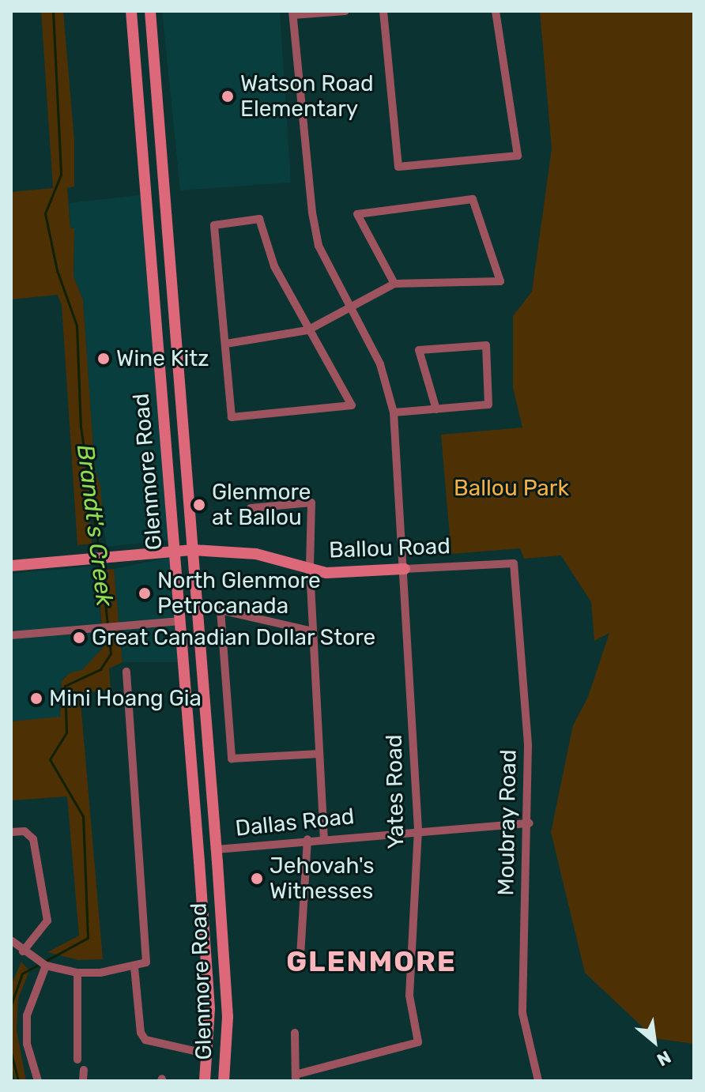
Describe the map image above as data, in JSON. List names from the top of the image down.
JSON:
{
  "streets": {
    "main road": ["Glenmore Road", "Ballou Road"],
    "street": ["Yates Road", "Dallas Road", "Moubray Road"]
  },
  "crossings": [
    ["Glenmore Road", "Ballou Road"],
    ["Glenmore Road", "Dallas Road"],
    ["Ballou Road", "Yates Road"],
    ["Ballou Road", "Moubray Road"],
    ["Yates Road", "Dallas Road"],
    ["Dallas Road", "Moubray Road"]
  ],
  "districts": ["GLENMORE"],
  "water": ["Brandt's Creek"],
  "parks": ["Ballou Park"],
  "places": [
    "Watson Road Elementary",
    "Wine Kitz",
    "Glenmore at Ballou",
    "North Glenmore Petrocanada",
    "Great Canadian Dollar Store",
    "Mini Hoang Gia",
    "Jehovah's Witnesses"
  ],
  "north": "bottom right"
}
